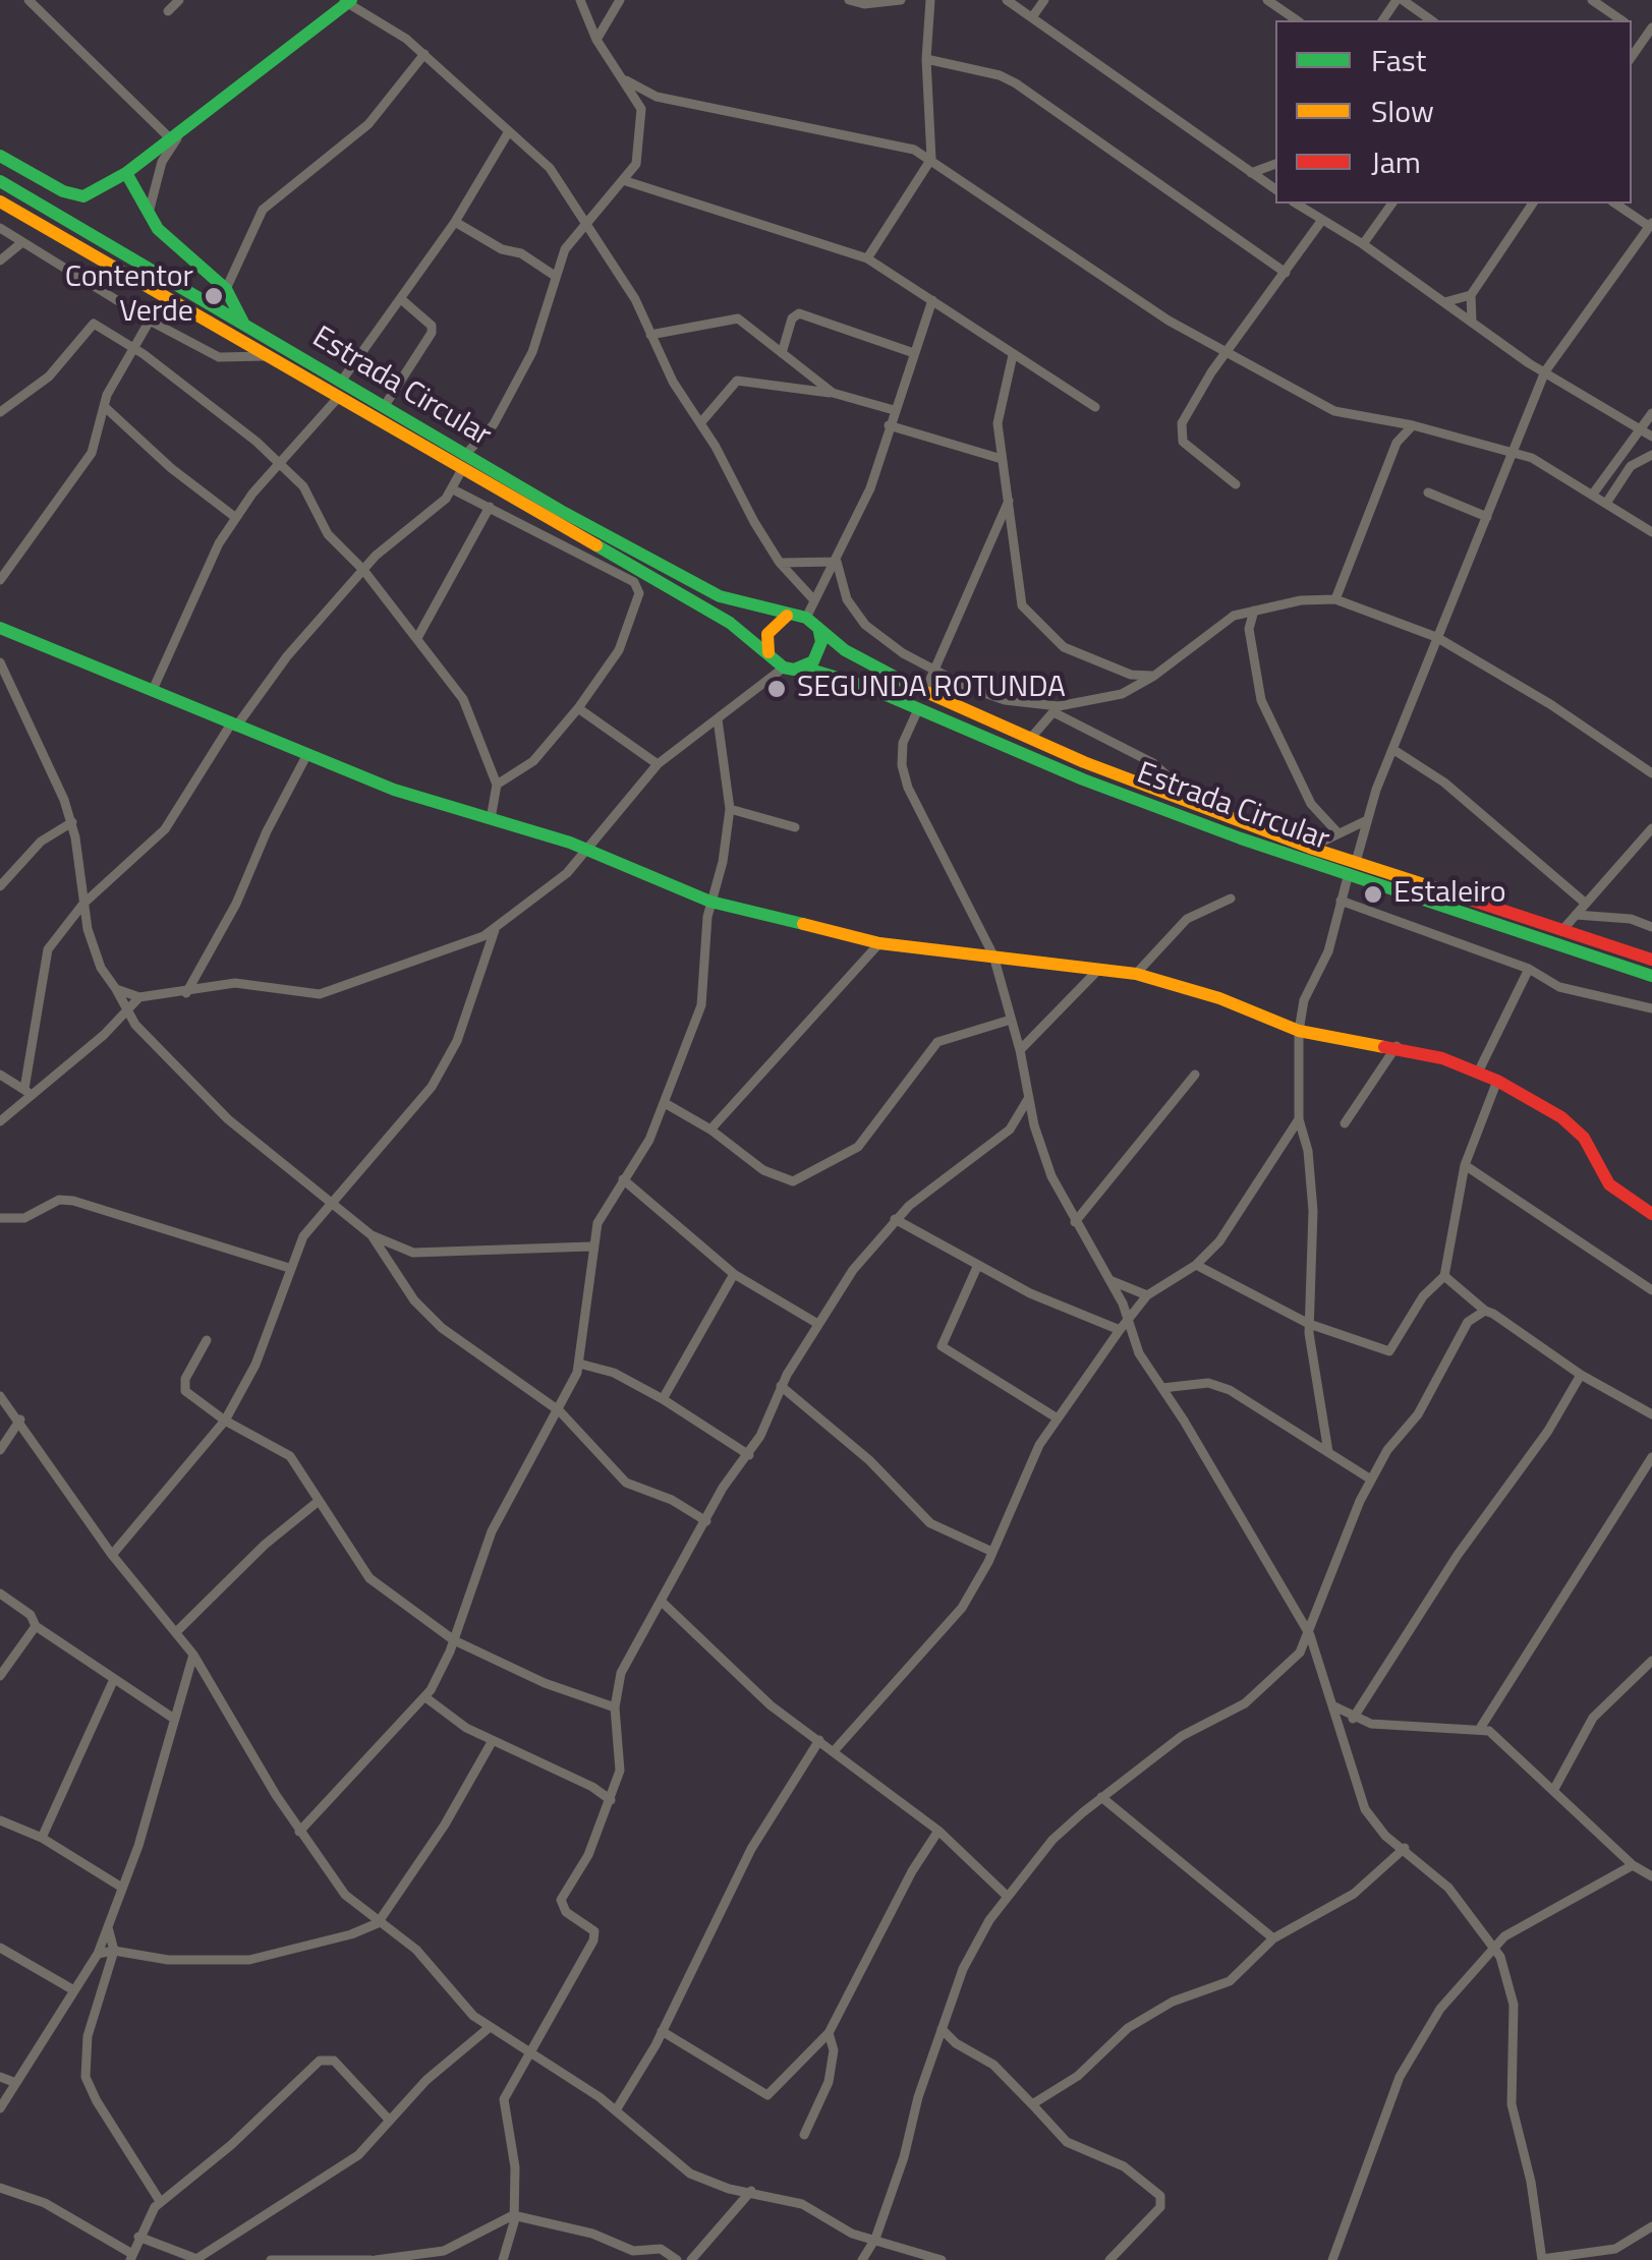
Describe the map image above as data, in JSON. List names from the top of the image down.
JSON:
{
  "streets": {
    "main road": ["Estrada Circular"]
  },
  "places": ["Contentor Verde", "SEGUNDA ROTUNDA", "Estaleiro"],
  "legend": ["Fast", "Slow", "Jam"]
}
